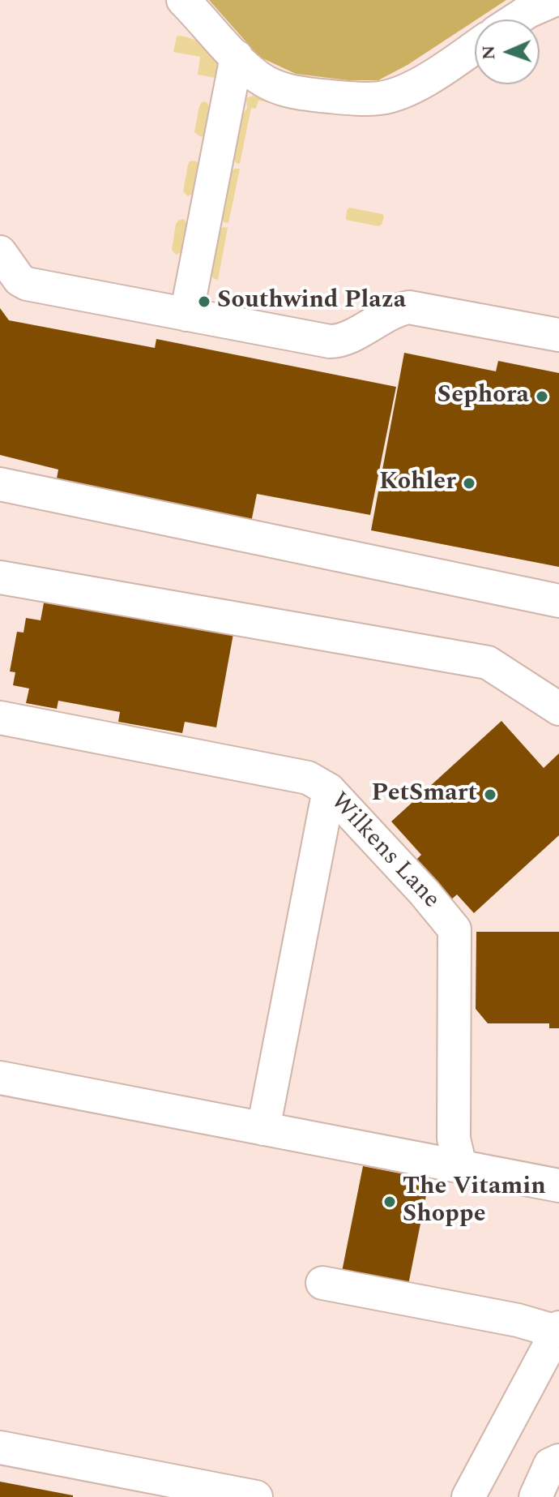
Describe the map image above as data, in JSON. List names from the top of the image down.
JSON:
{
  "streets": {
    "lane": ["Wilkens Lane"]
  },
  "places": [
    "Southwind Plaza",
    "Sephora",
    "Kohler",
    "PetSmart",
    "The Vitamin Shoppe"
  ],
  "north": "left"
}
